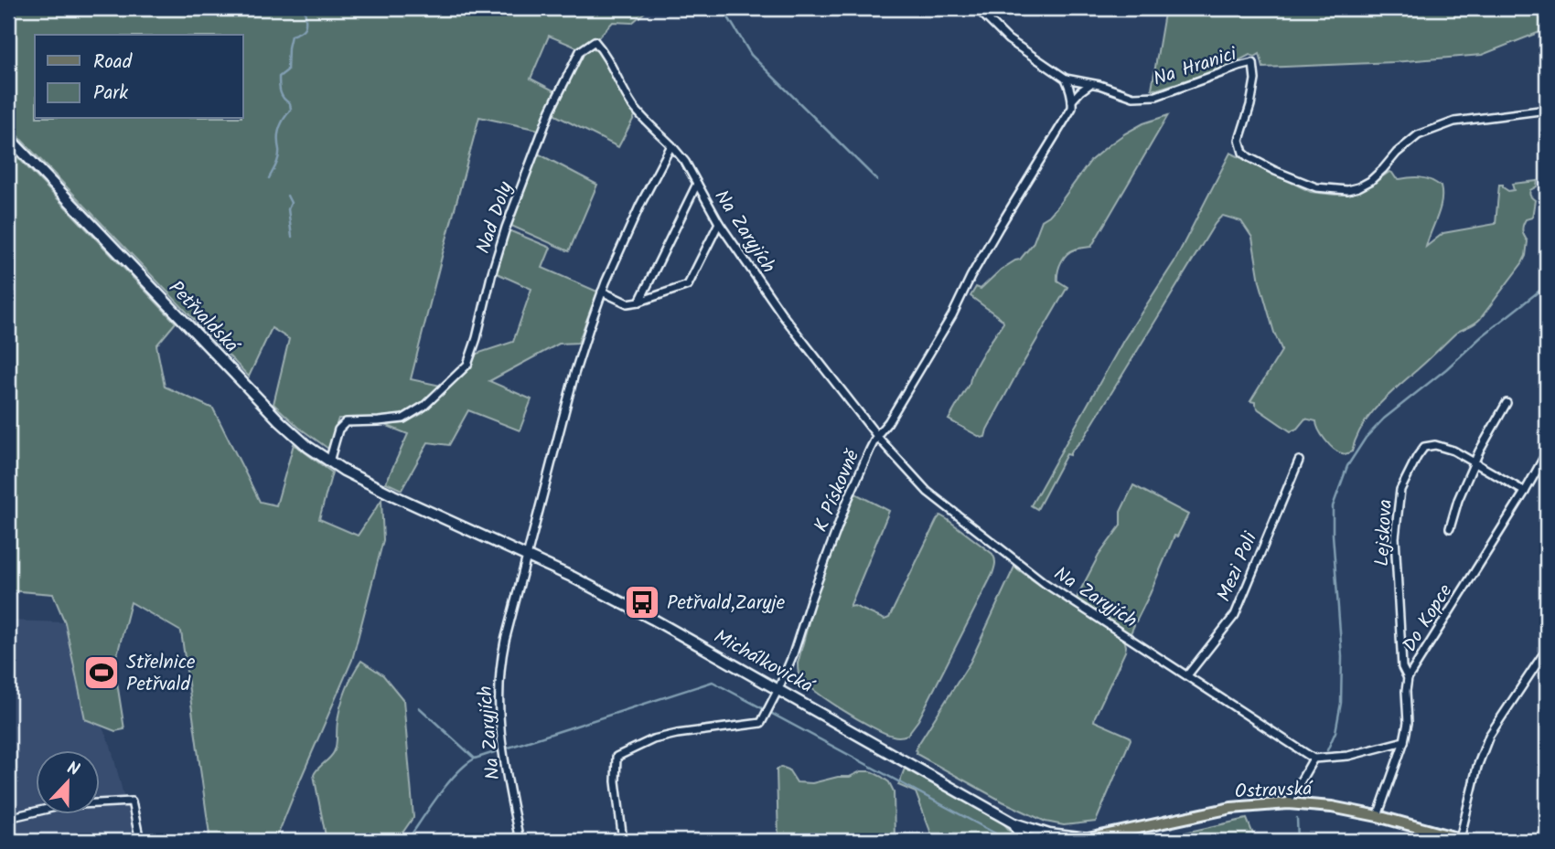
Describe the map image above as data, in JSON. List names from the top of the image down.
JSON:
{
  "streets": {
    "main road": ["Ostravská"],
    "street": [
      "Na Hranici",
      "Nad Doly",
      "Na Zaryjích",
      "Petřvaldská",
      "K Pískovně",
      "Lejskova",
      "Mezi Poli",
      "Do Kopce",
      "Michálkovická"
    ]
  },
  "crossings": [
    ["Nad Doly", "Na Zaryjích"],
    ["Nad Doly", "Petřvaldská"],
    ["Na Zaryjích", "K Pískovně"],
    ["Na Zaryjích", "Mezi Poli"],
    ["Na Zaryjích", "Michálkovická"],
    ["Petřvaldská", "Michálkovická"],
    ["K Pískovně", "Michálkovická"],
    ["Lejskova", "Do Kopce"],
    ["Do Kopce", "Ostravská"],
    ["Michálkovická", "Ostravská"]
  ],
  "places": {
    "bus stop": ["Petřvald,Zaryje"],
    "sports": ["Střelnice Petřvald"]
  },
  "legend": ["Road", "Park"],
  "north": "top"
}
